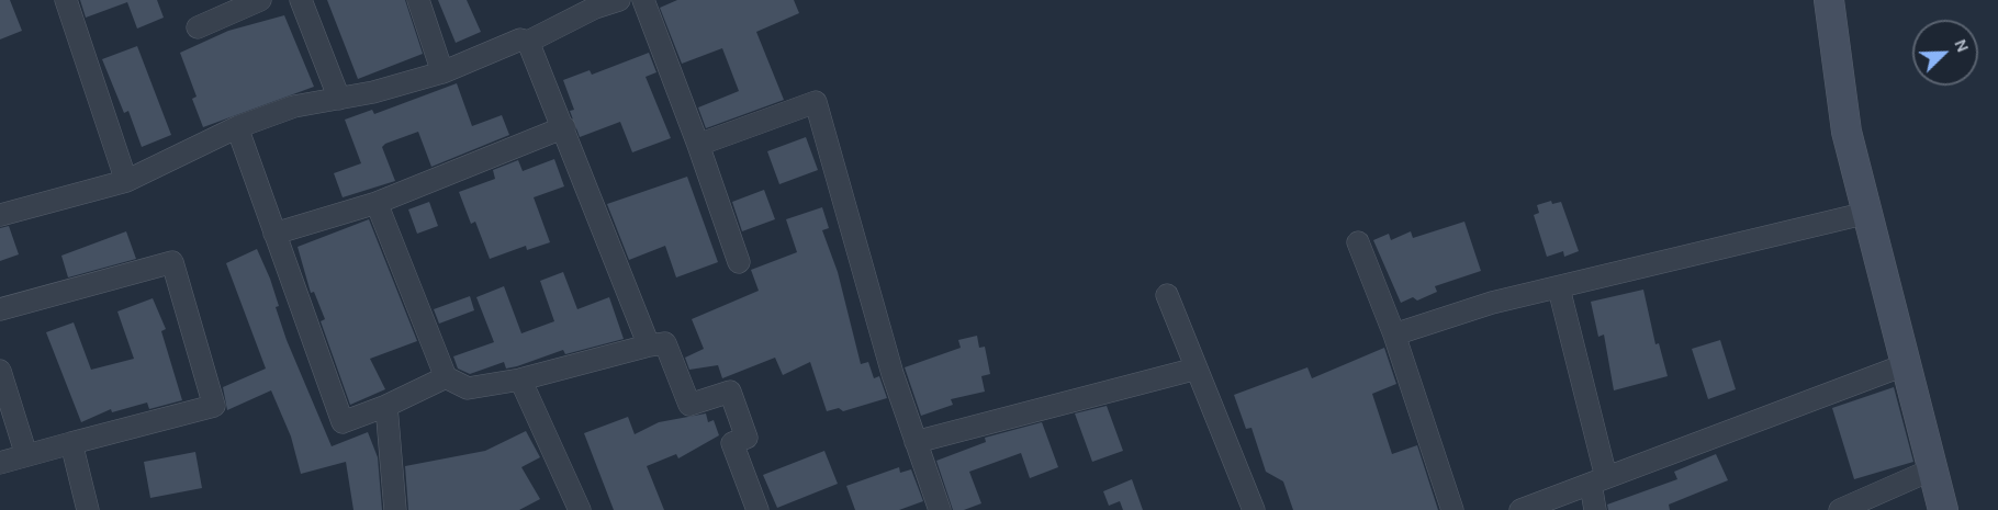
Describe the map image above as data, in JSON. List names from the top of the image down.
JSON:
{
  "north": "top right"
}
